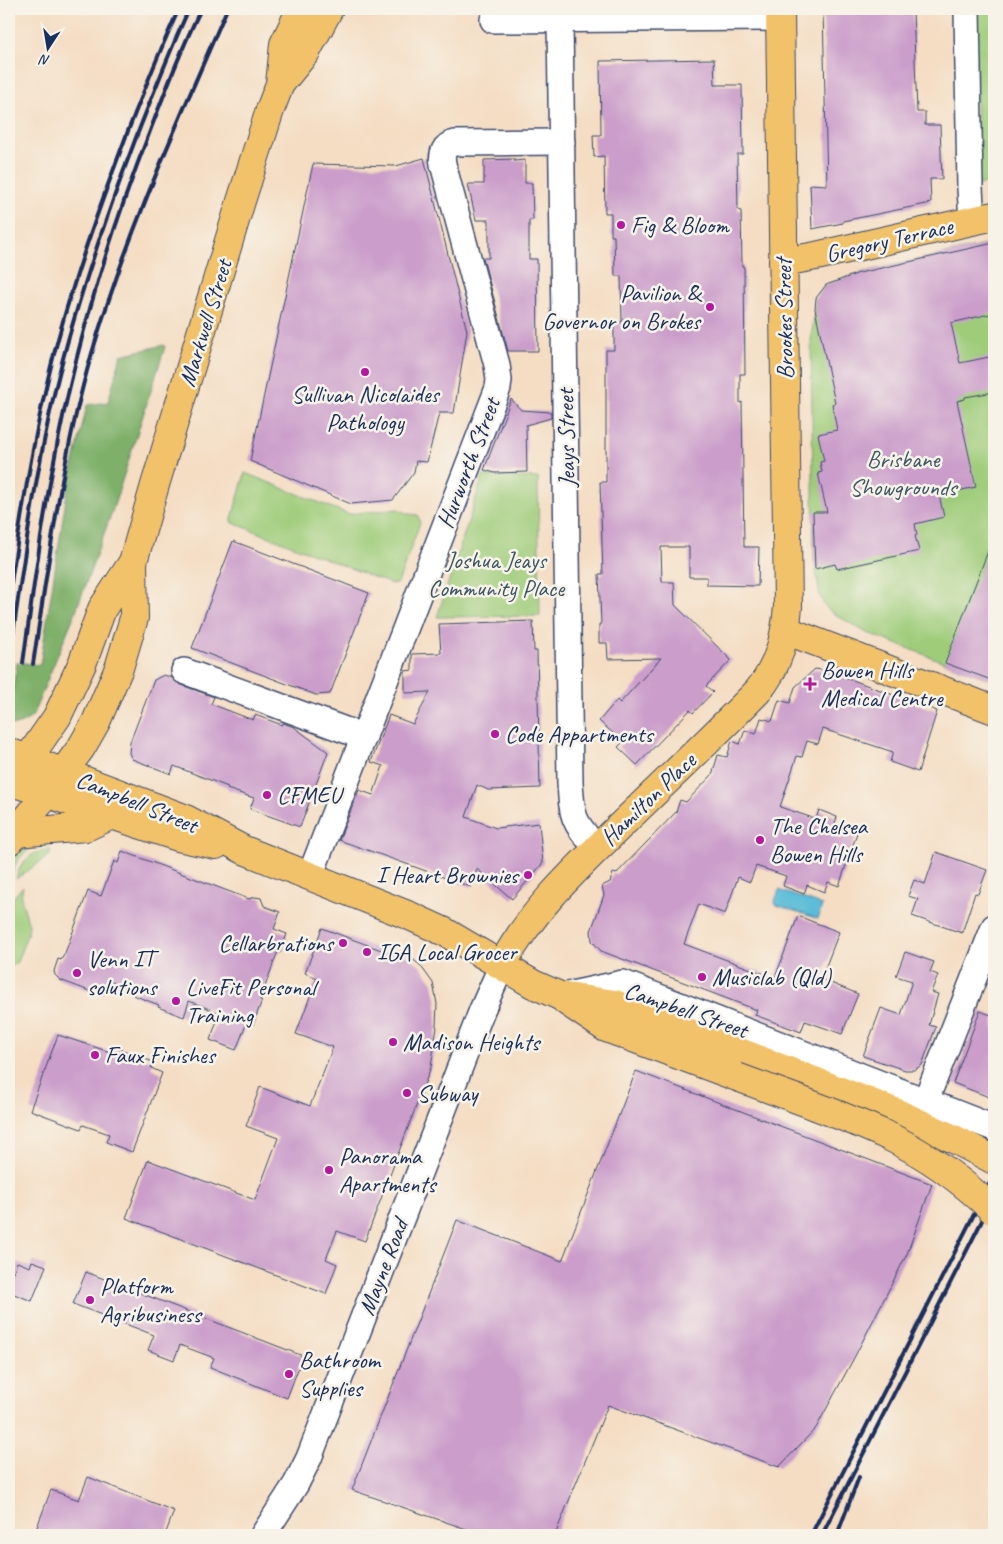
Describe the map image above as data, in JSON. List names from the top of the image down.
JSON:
{
  "streets": {
    "main road": [
      "Gregory Terrace",
      "Brookes Street",
      "Markwell Street",
      "Hamilton Place",
      "Campbell Street"
    ],
    "street": ["Jeays Street", "Hurworth Street", "Mayne Road"]
  },
  "crossings": [
    ["Gregory Terrace", "Brookes Street"],
    ["Brookes Street", "Hamilton Place"],
    ["Markwell Street", "Campbell Street"],
    ["Jeays Street", "Hurworth Street"],
    ["Jeays Street", "Hamilton Place"],
    ["Hurworth Street", "Campbell Street"],
    ["Hamilton Place", "Campbell Street"],
    ["Hamilton Place", "Mayne Road"],
    ["Campbell Street", "Mayne Road"]
  ],
  "parks": ["Brisbane Showgrounds", "Joshua Jeays Community Place"],
  "places": {
    "other": [
      "Fig & Bloom",
      "Pavilion & Governor on Brokes",
      "Sullivan Nicolaides Pathology",
      "Code Appartments",
      "CFMEU",
      "The Chelsea Bowen Hills",
      "I Heart Brownies",
      "Cellarbrations",
      "IGA Local Grocer",
      "Venn IT solutions",
      "Musiclab (Qld)",
      "LiveFit Personal Training",
      "Madison Heights",
      "Faux Finishes",
      "Subway",
      "Panorama Apartments",
      "Platform Agribusiness",
      "Bathroom Supplies"
    ],
    "health": ["Bowen Hills Medical Centre"]
  },
  "north": "bottom"
}
